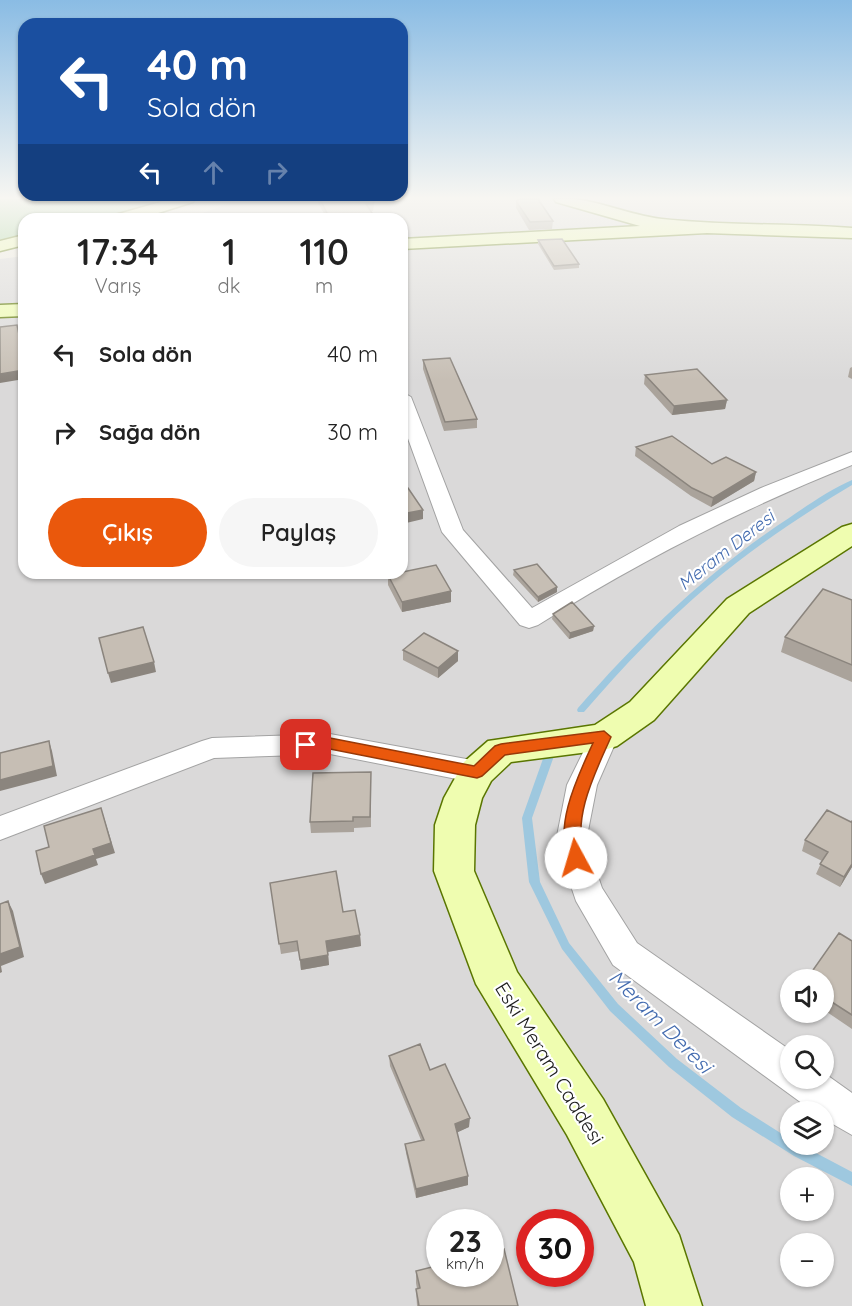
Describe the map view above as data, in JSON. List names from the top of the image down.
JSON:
{
  "streets": {
    "street": ["Eski Meram Caddesi"]
  },
  "water": ["Meram Deresi"],
  "page": {
    "turn": ["40 m", "Sola dön"],
    "eta": [
      "17:34",
      "Varış",
      "1",
      "dk",
      "110",
      "m"
    ],
    "list": [
      {
        "name": "Sola dön",
        "value": "40 m"
      },
      {
        "name": "Sağa dön",
        "value": "30 m"
      }
    ],
    "buttons": ["Çıkış", "Paylaş"],
    "map_buttons": ["+", "−"],
    "speed": "23 km/h",
    "limit": "30"
  }
}
